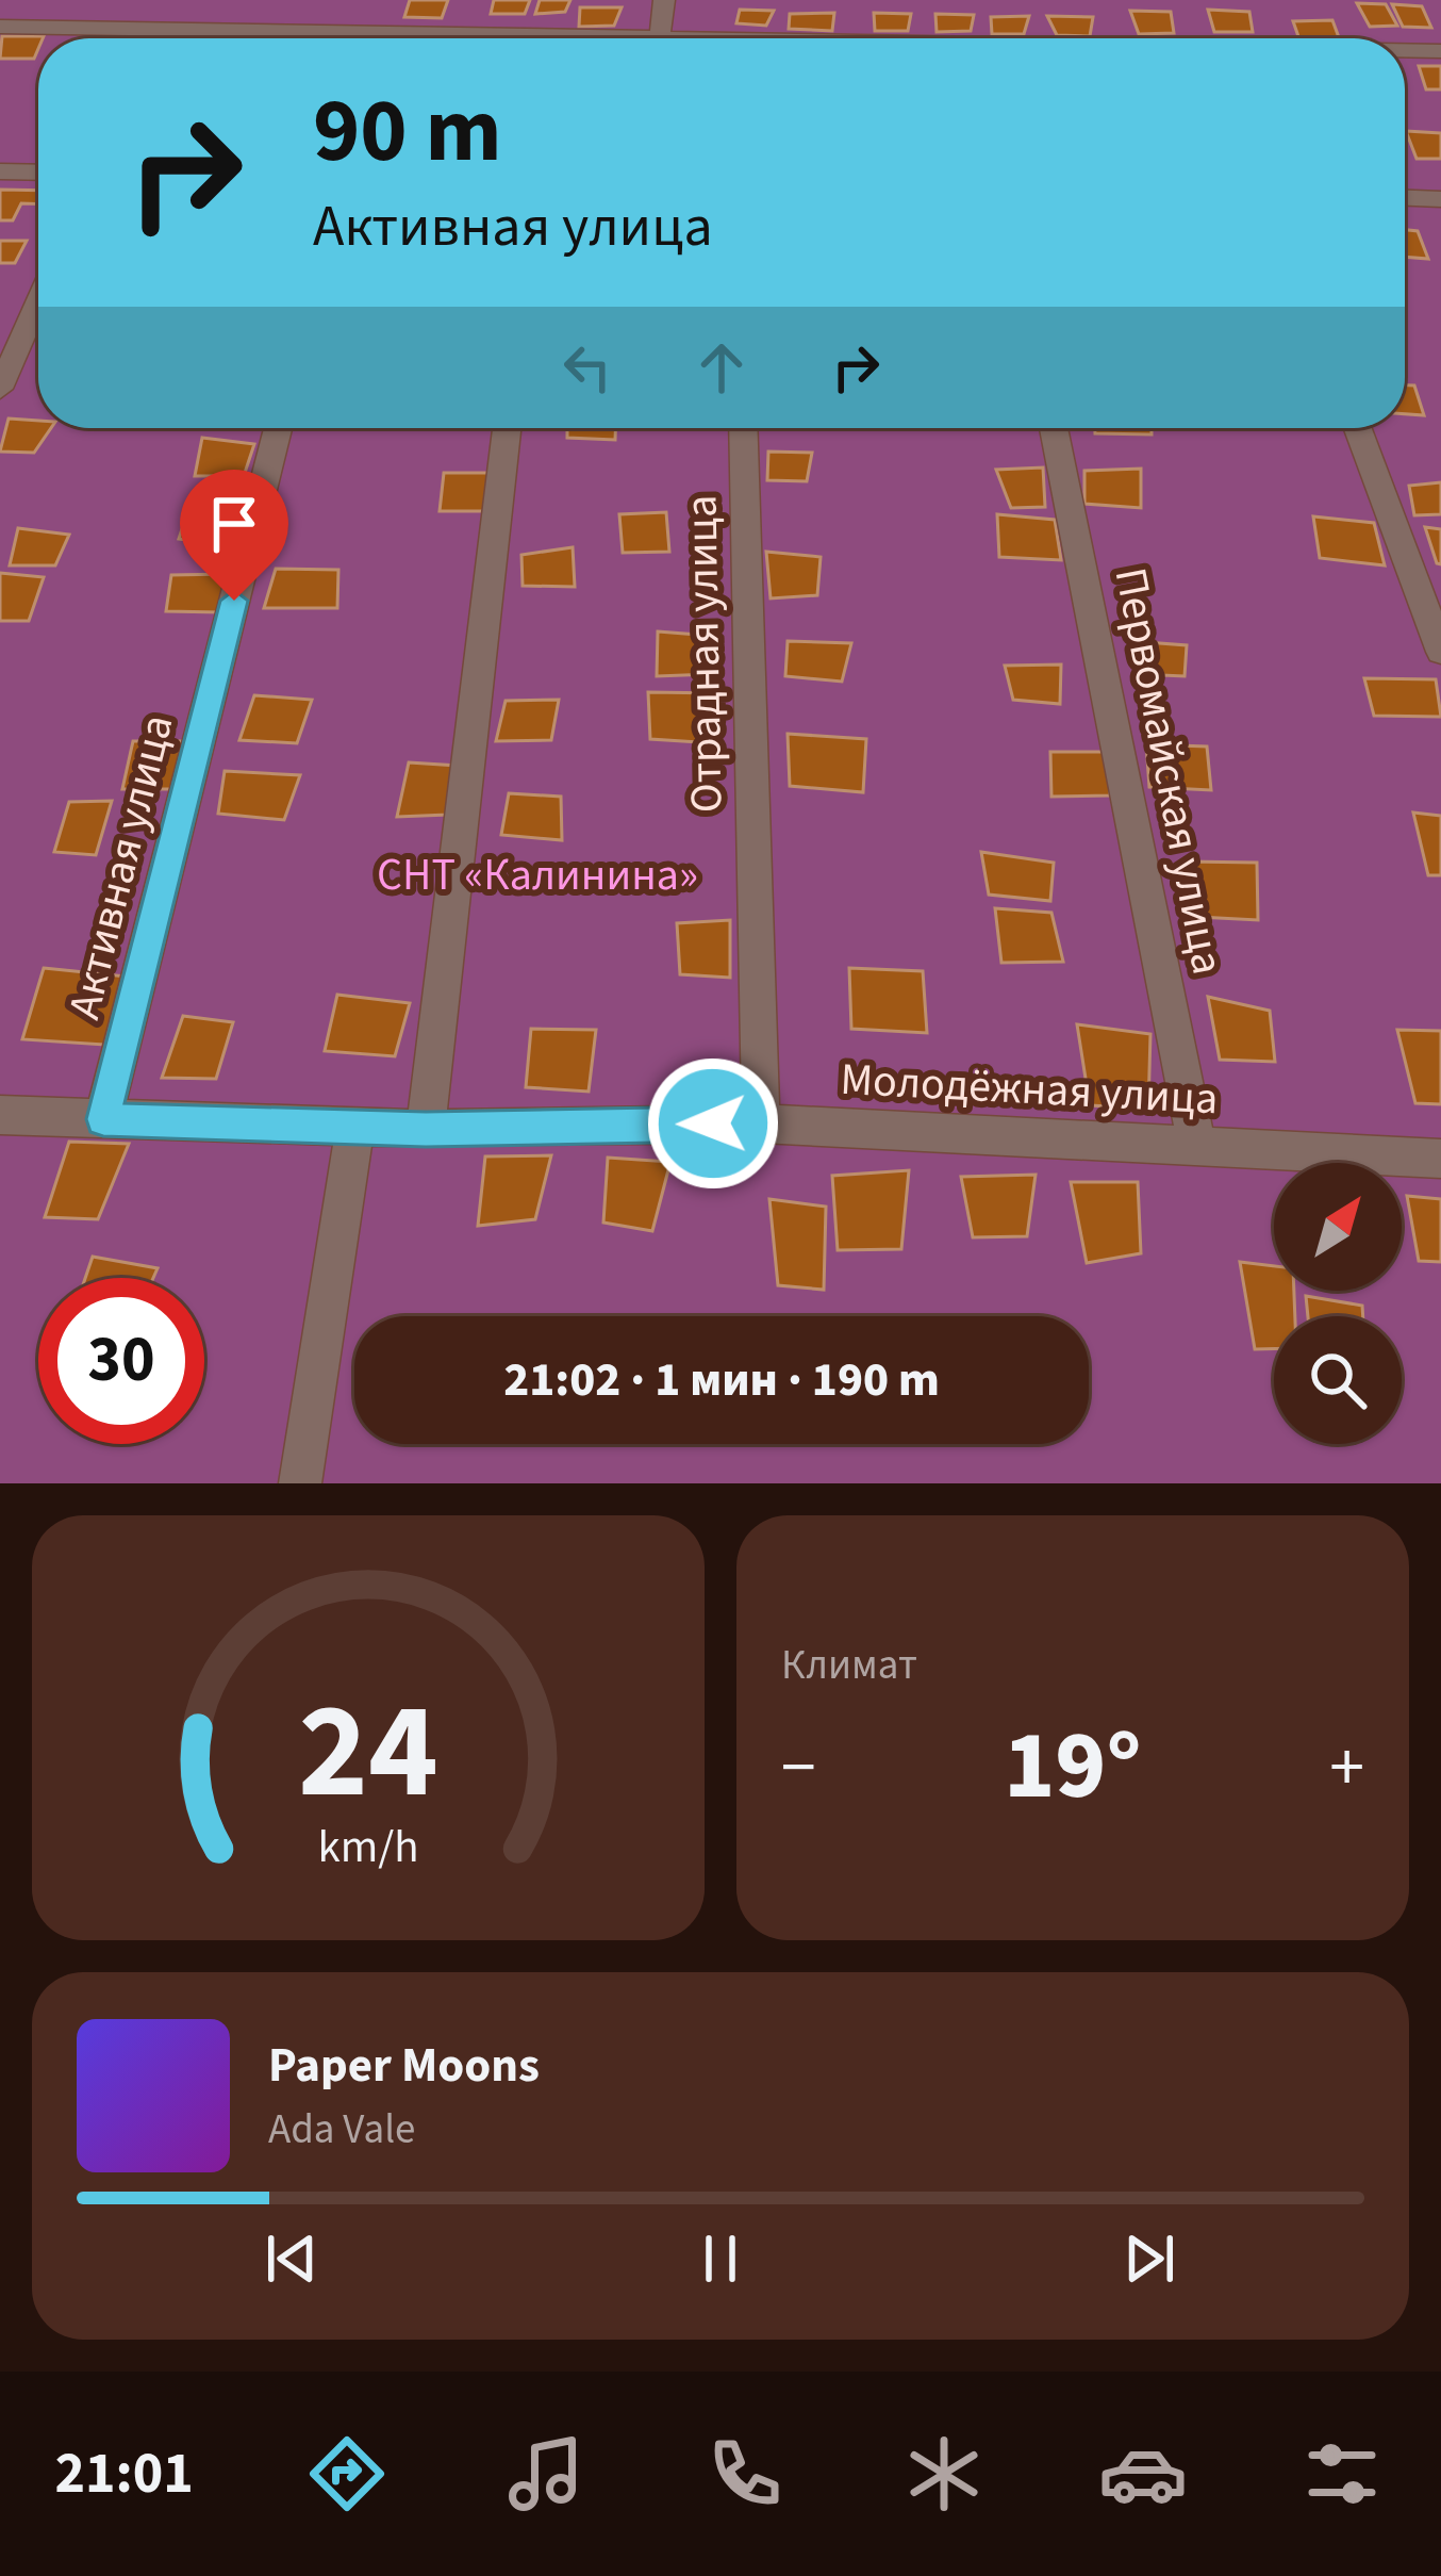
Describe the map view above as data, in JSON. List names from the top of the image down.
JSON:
{
  "streets": {
    "street": [
      "Отрадная улица",
      "Первомайская улица",
      "Активная улица",
      "Молодёжная улица"
    ]
  },
  "crossings": [
    ["Отрадная улица", "Молодёжная улица"],
    ["Первомайская улица", "Молодёжная улица"],
    ["Активная улица", "Молодёжная улица"]
  ],
  "parks": ["СНТ «Калинина»"],
  "north": "top right",
  "page": {
    "turn": ["90 m", "Активная улица"],
    "limit": "30",
    "trip": "21:02 · 1 мин · 190 m",
    "tile": "Климат",
    "heat": ["−", "19°", "+"],
    "song": ["Paper Moons", "Ada Vale"],
    "tabs": "21:01",
    "gauge": ["24", "km/h"]
  }
}
